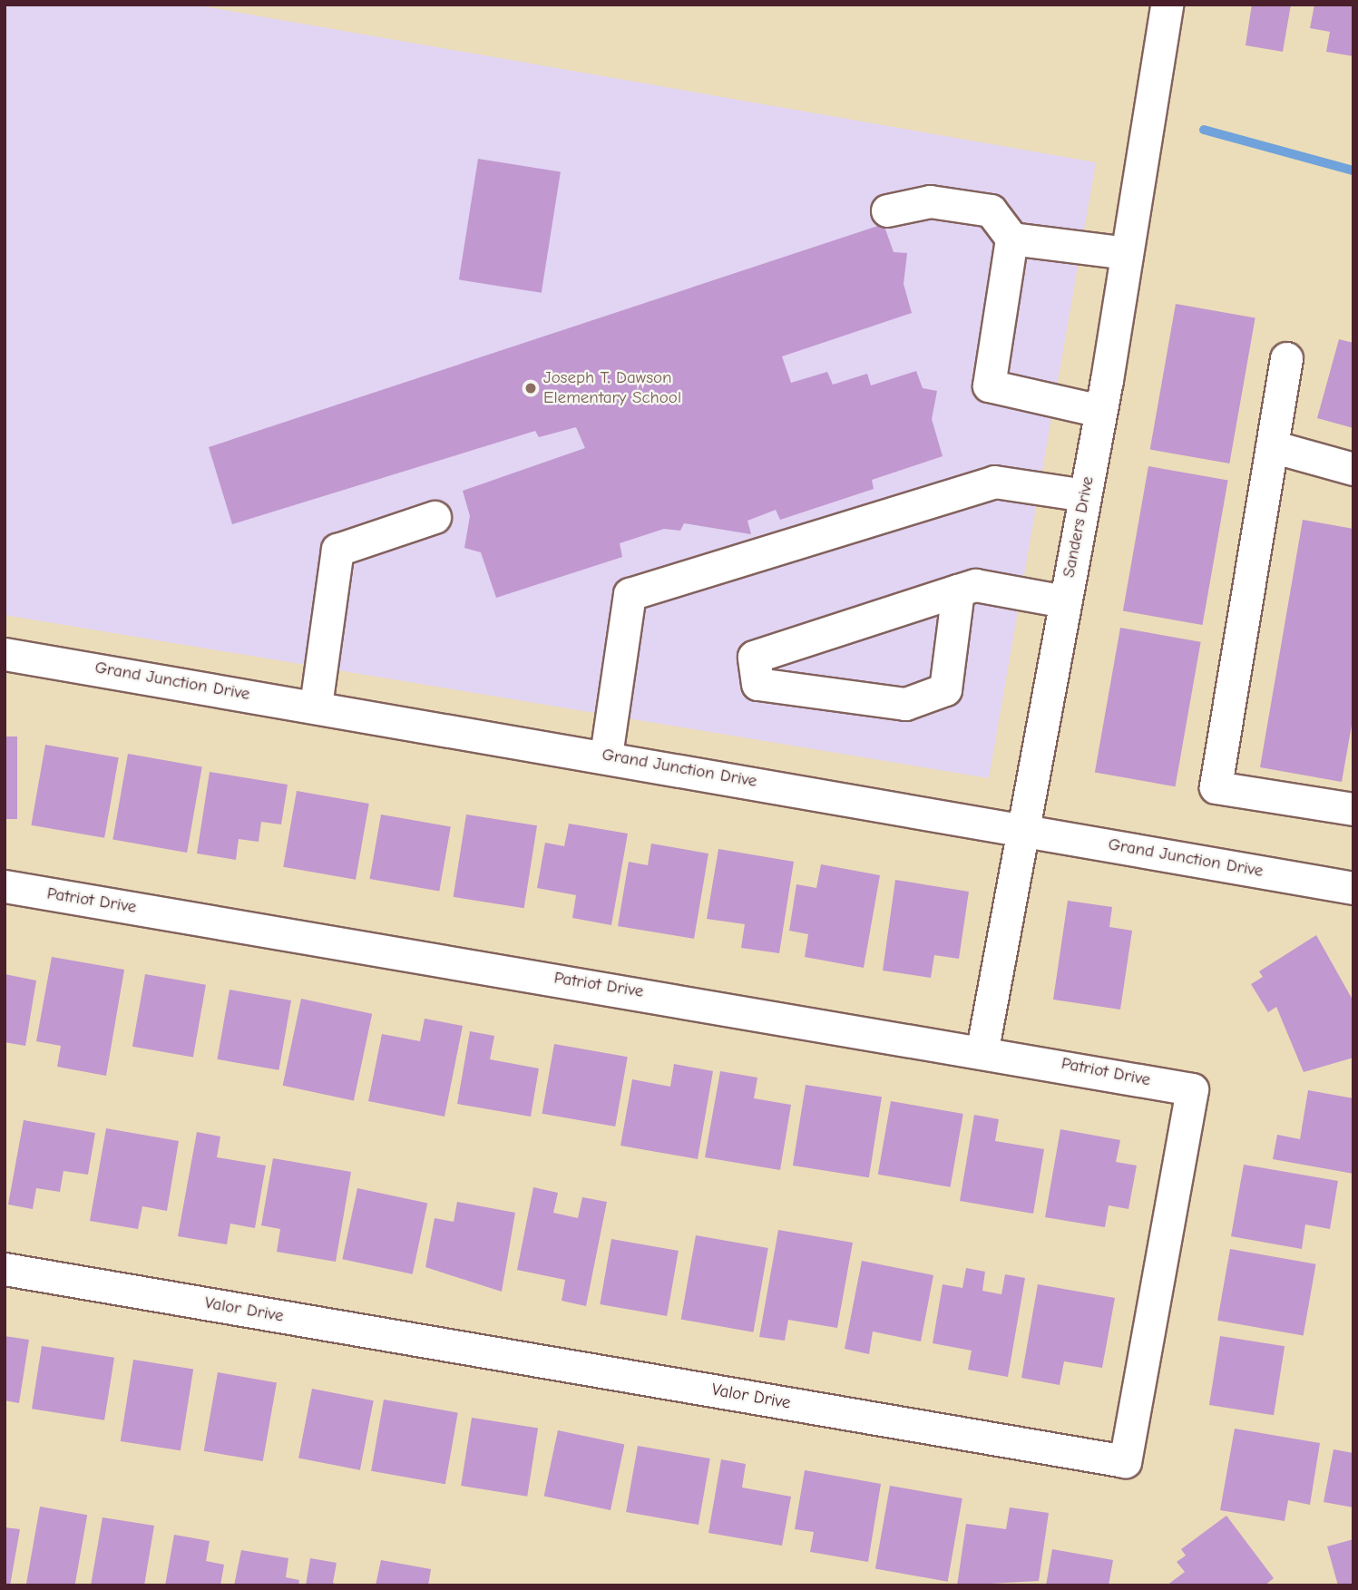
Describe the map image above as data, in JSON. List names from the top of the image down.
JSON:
{
  "streets": {
    "street": [
      "Sanders Drive",
      "Grand Junction Drive",
      "Patriot Drive",
      "Valor Drive"
    ]
  },
  "crossings": [
    ["Sanders Drive", "Grand Junction Drive"],
    ["Sanders Drive", "Patriot Drive"],
    ["Patriot Drive", "Valor Drive"]
  ],
  "places": ["Joseph T. Dawson Elementary School"]
}
